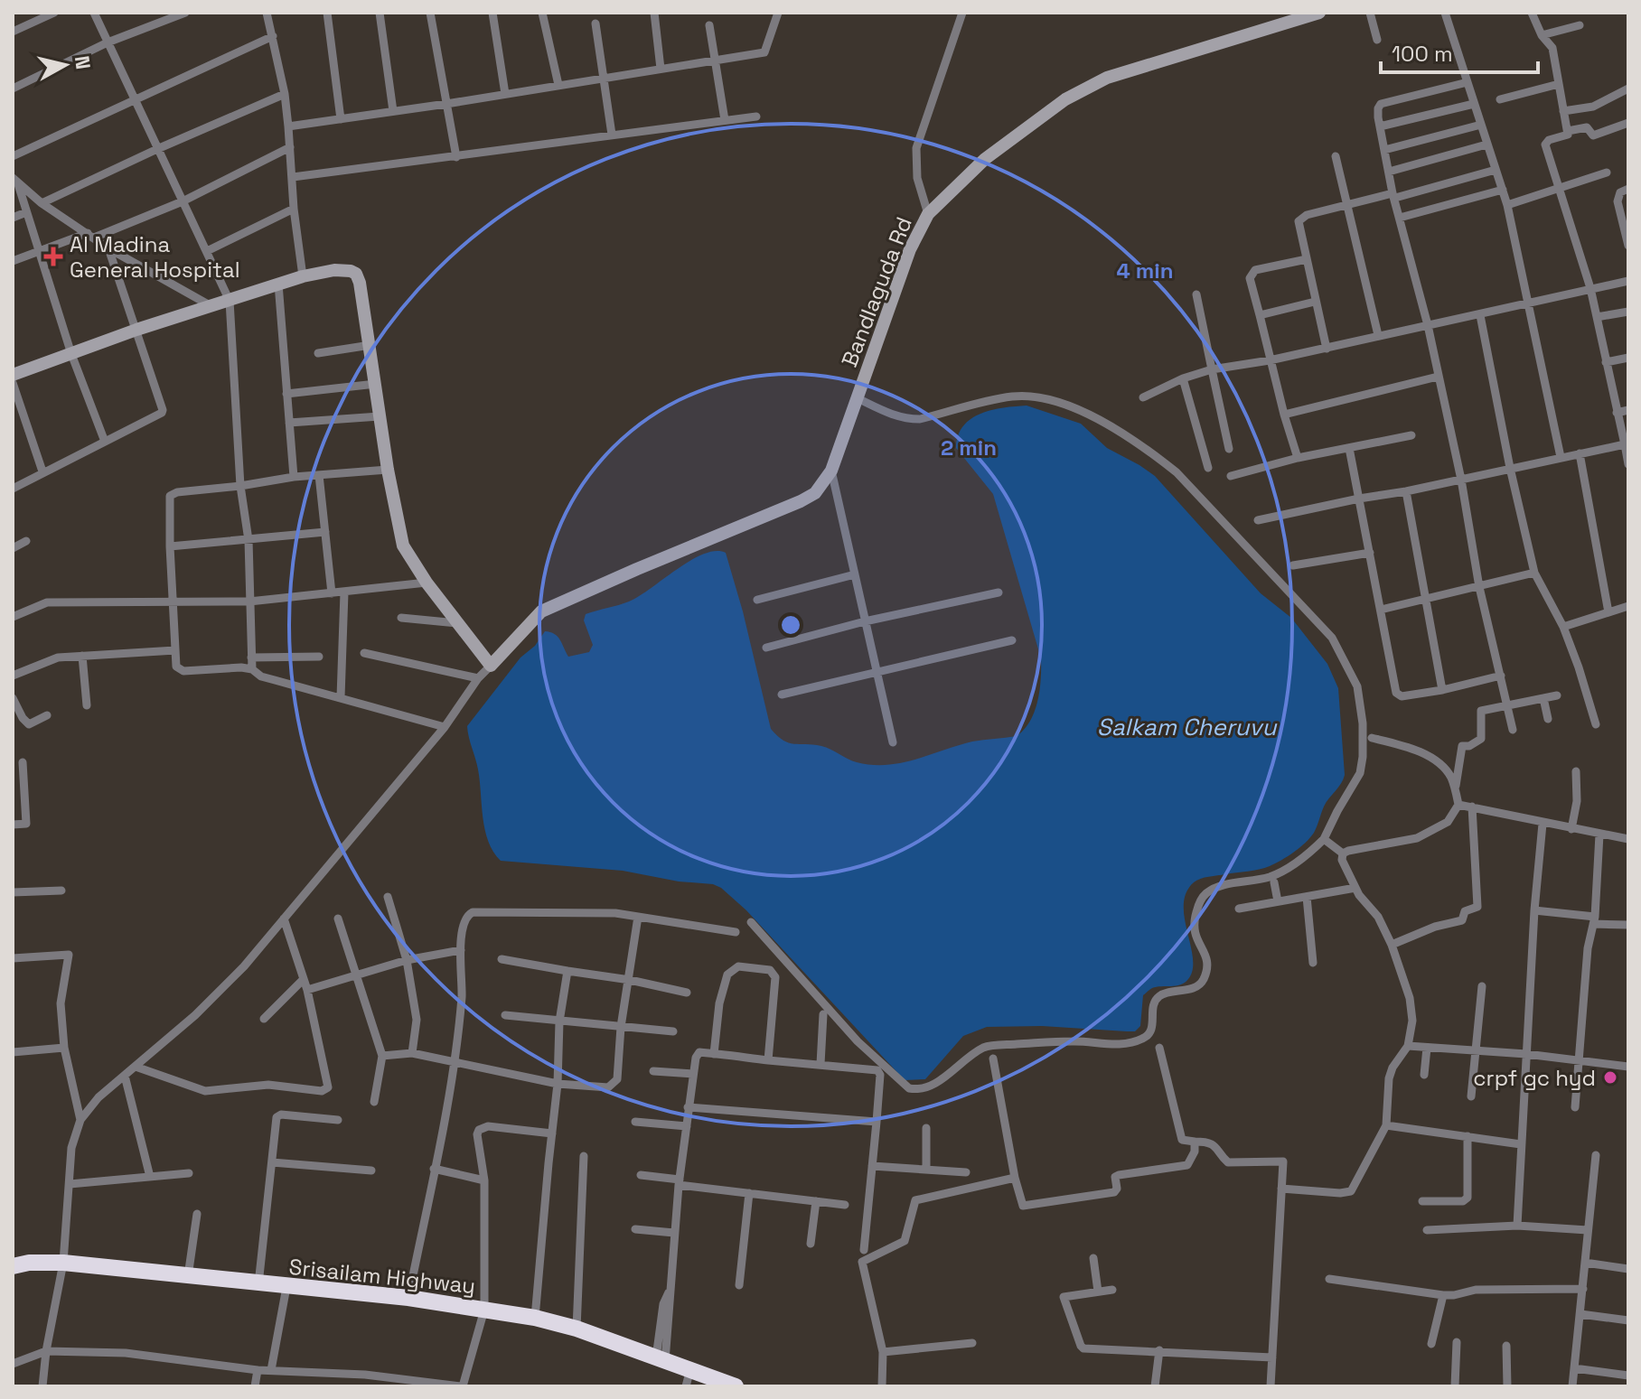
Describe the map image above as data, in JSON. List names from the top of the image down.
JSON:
{
  "streets": {
    "highway": ["Srisailam Highway"],
    "street": ["Bandlaguda Rd"]
  },
  "water": ["Salkam Cheruvu"],
  "places": {
    "health": ["Al Madina General Hospital"],
    "other": ["crpf gc hyd"]
  },
  "scale_bar": "100 m",
  "north": "right",
  "rings": ["4 min", "2 min"]
}
